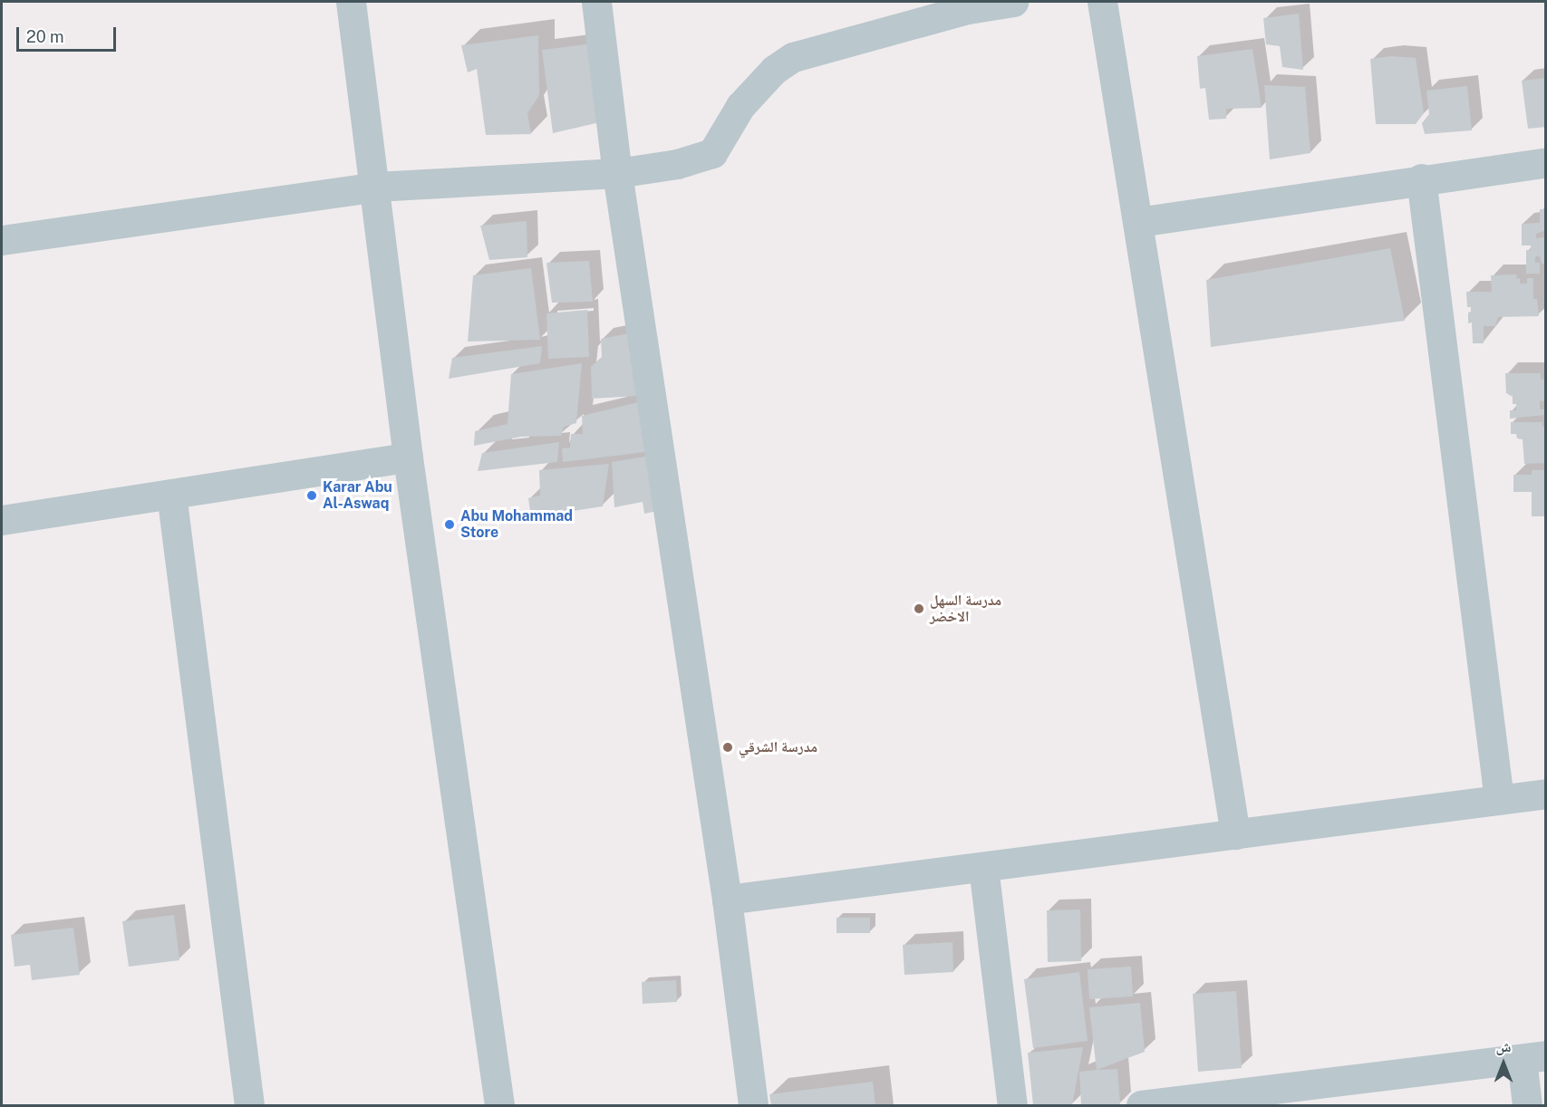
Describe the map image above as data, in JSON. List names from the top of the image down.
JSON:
{
  "places": [
    "Karar Abu Al-Aswaq",
    "Abu Mohammad Store",
    "مدرسة السهل الاخضر",
    "مدرسة الشرقي"
  ],
  "scale_bar": "20 m",
  "north": "top"
}
